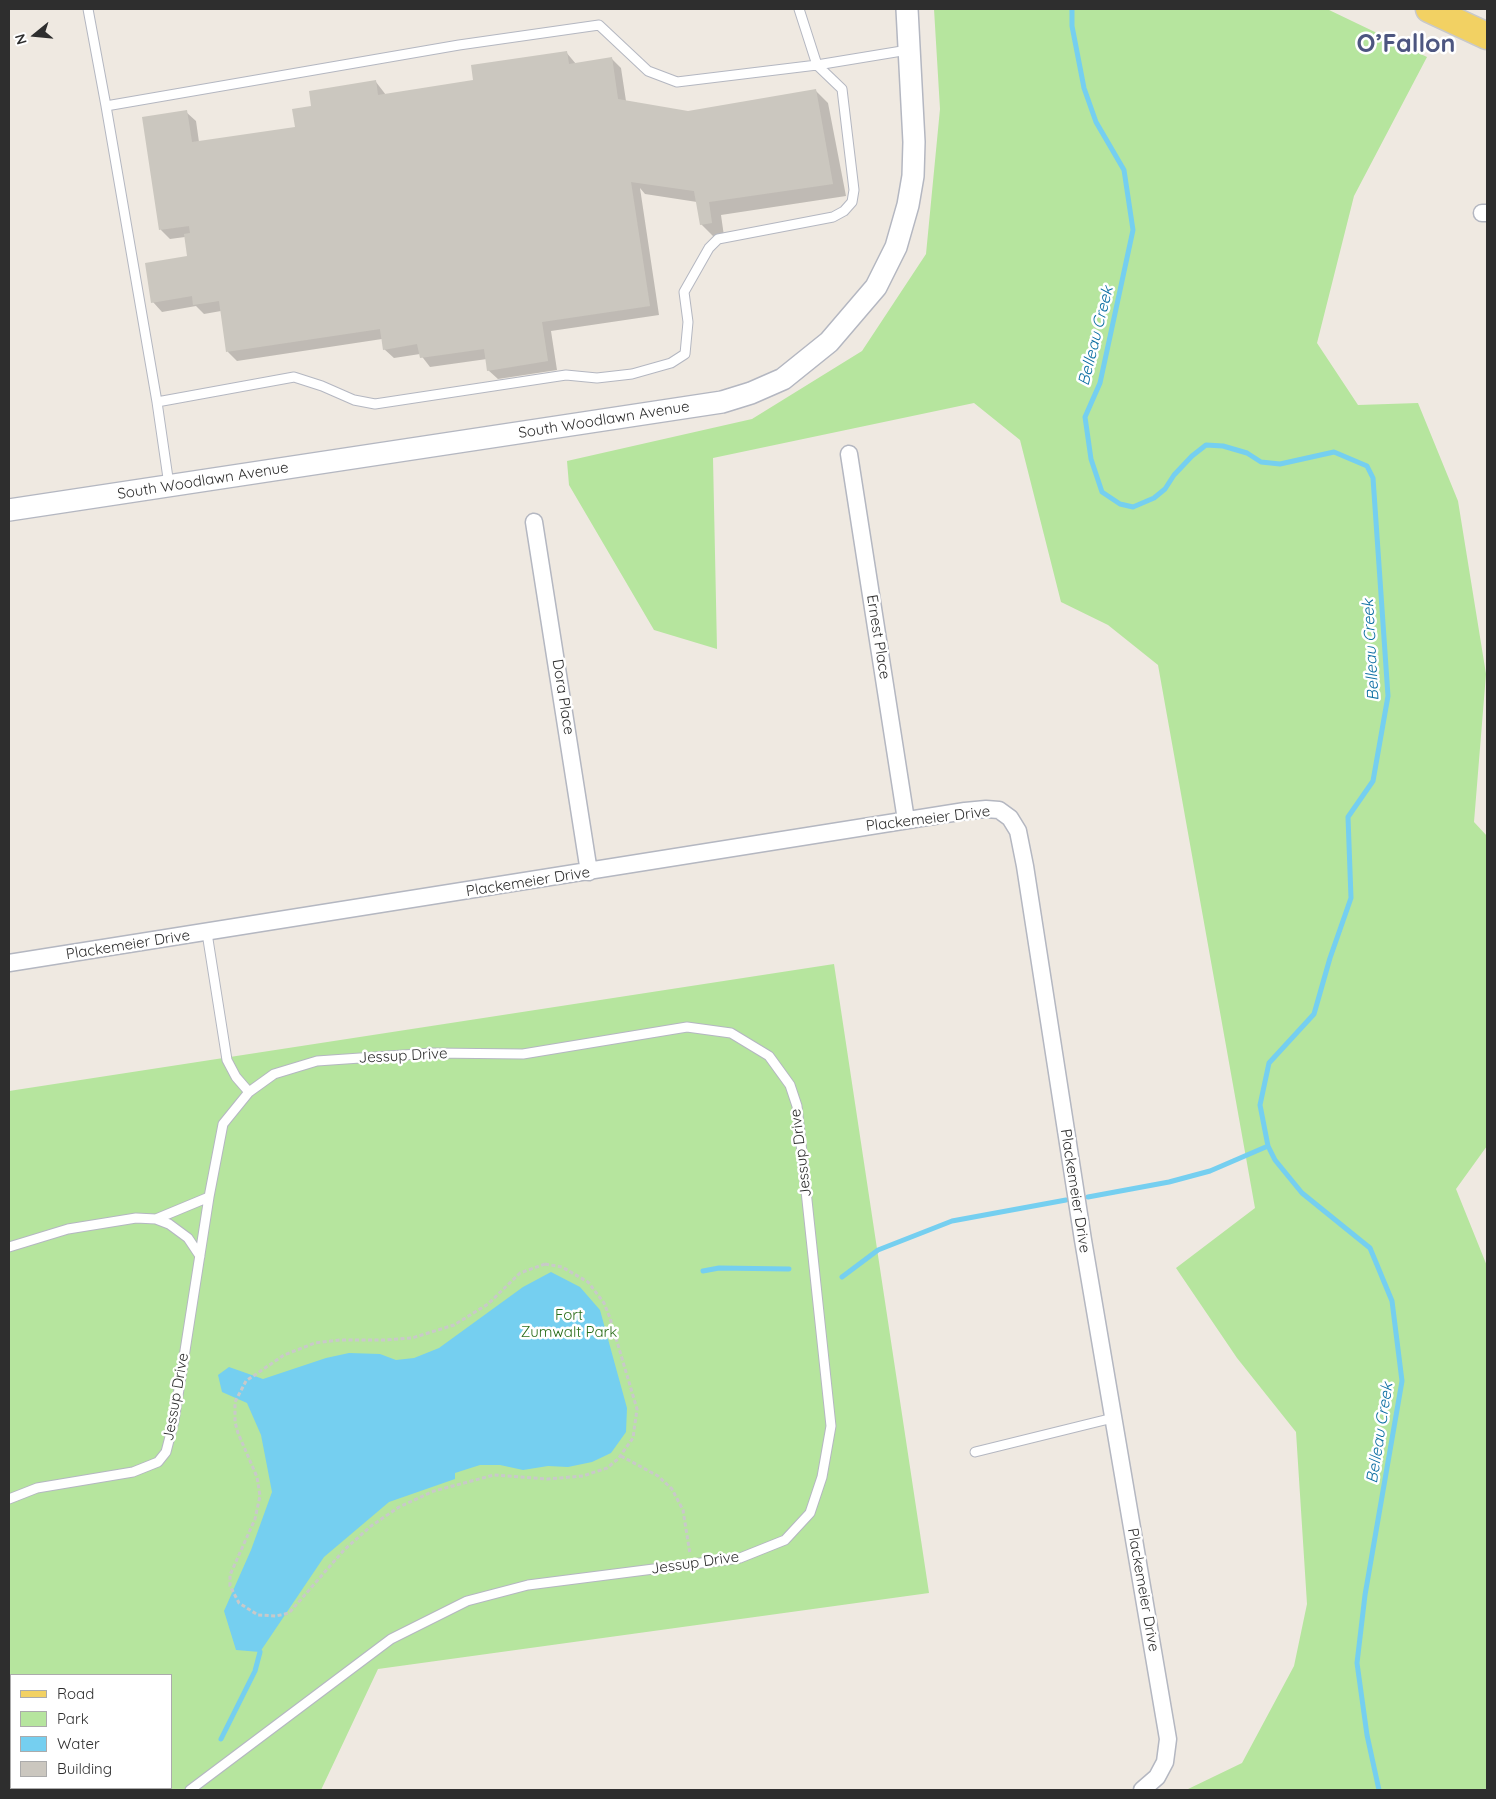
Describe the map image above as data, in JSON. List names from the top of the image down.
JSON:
{
  "streets": {
    "street": [
      "South Woodlawn Avenue",
      "Ernest Place",
      "Dora Place",
      "Plackemeier Drive"
    ],
    "lane": ["Jessup Drive"]
  },
  "crossings": [
    ["Ernest Place", "Plackemeier Drive"],
    ["Dora Place", "Plackemeier Drive"]
  ],
  "districts": ["O’Fallon"],
  "water": ["Belleau Creek"],
  "parks": ["Fort Zumwalt Park"],
  "legend": [
    "Road",
    "Park",
    "Water",
    "Building"
  ],
  "north": "left"
}
